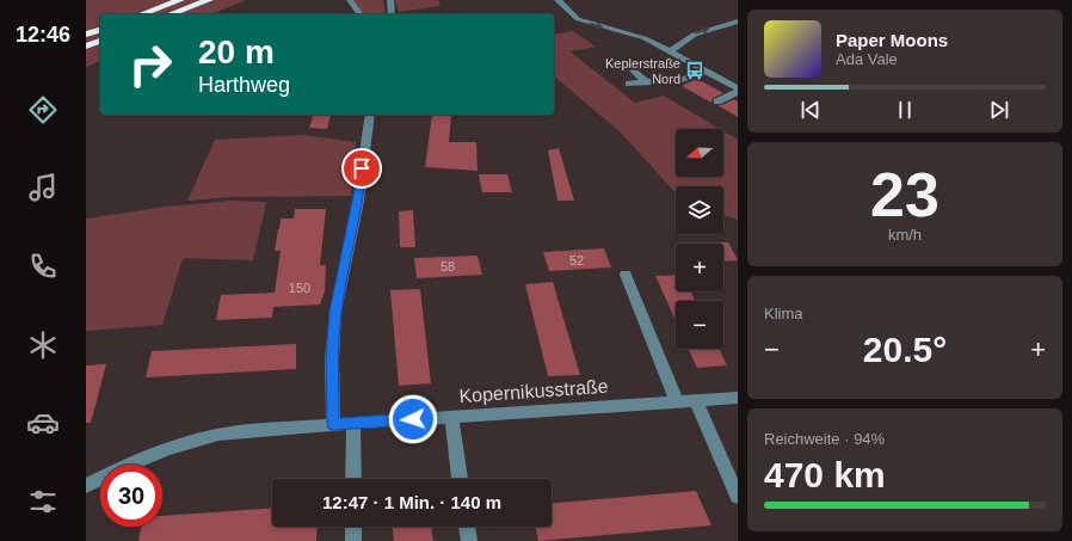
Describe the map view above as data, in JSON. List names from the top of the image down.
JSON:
{
  "streets": {
    "street": ["Kopernikusstraße"]
  },
  "places": {
    "bus stop": ["Keplerstraße Nord"]
  },
  "house_numbers": ["52", "58", "150"],
  "north": "left",
  "page": {
    "tabs": "12:46",
    "turn": ["20 m", "Harthweg"],
    "song": ["Paper Moons", "Ada Vale"],
    "map_buttons": ["+", "−"],
    "tile": [
      ["23", "km/h"],
      "Klima",
      ["Reichweite · 94%", "470 km"]
    ],
    "heat": ["−", "20.5°", "+"],
    "limit": "30",
    "trip": "12:47 · 1 Min. · 140 m"
  }
}
